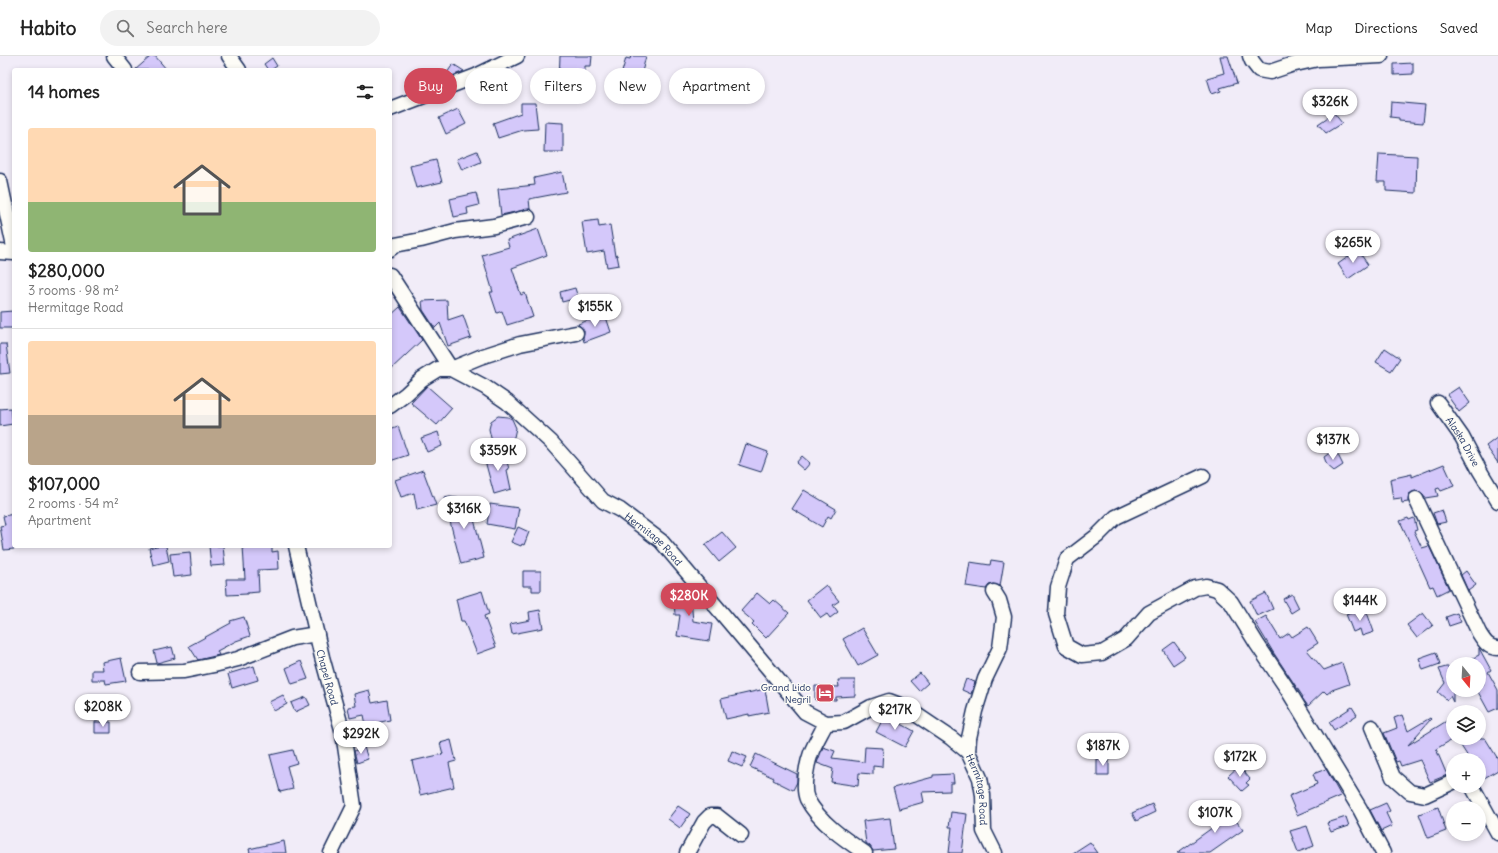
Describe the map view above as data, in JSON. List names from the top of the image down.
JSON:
{
  "streets": {
    "street": ["Alaska Drive", "Hermitage Road", "Chapel Road"]
  },
  "places": {
    "hotel": ["Grand Lido Negril"]
  },
  "north": "bottom",
  "page": {
    "header": "Habito",
    "search": "Search here",
    "nav": ["Map", "Directions", "Saved"],
    "chip": [
      "Buy",
      "Rent",
      "Filters",
      "New",
      "Apartment"
    ],
    "heading": "14 homes",
    "price": [
      "$326K",
      "$265K",
      "$155K",
      "$137K",
      "$359K",
      "$316K",
      "$280K",
      "$144K",
      "$208K",
      "$217K",
      "$292K",
      "$187K",
      "$172K",
      "$107K"
    ],
    "list": [
      {
        "name": "$280,000",
        "note": "3 rooms · 98 m² · Hermitage Road"
      },
      {
        "name": "$107,000",
        "note": "2 rooms · 54 m² · Apartment"
      }
    ],
    "map_buttons": ["+", "−"]
  }
}
